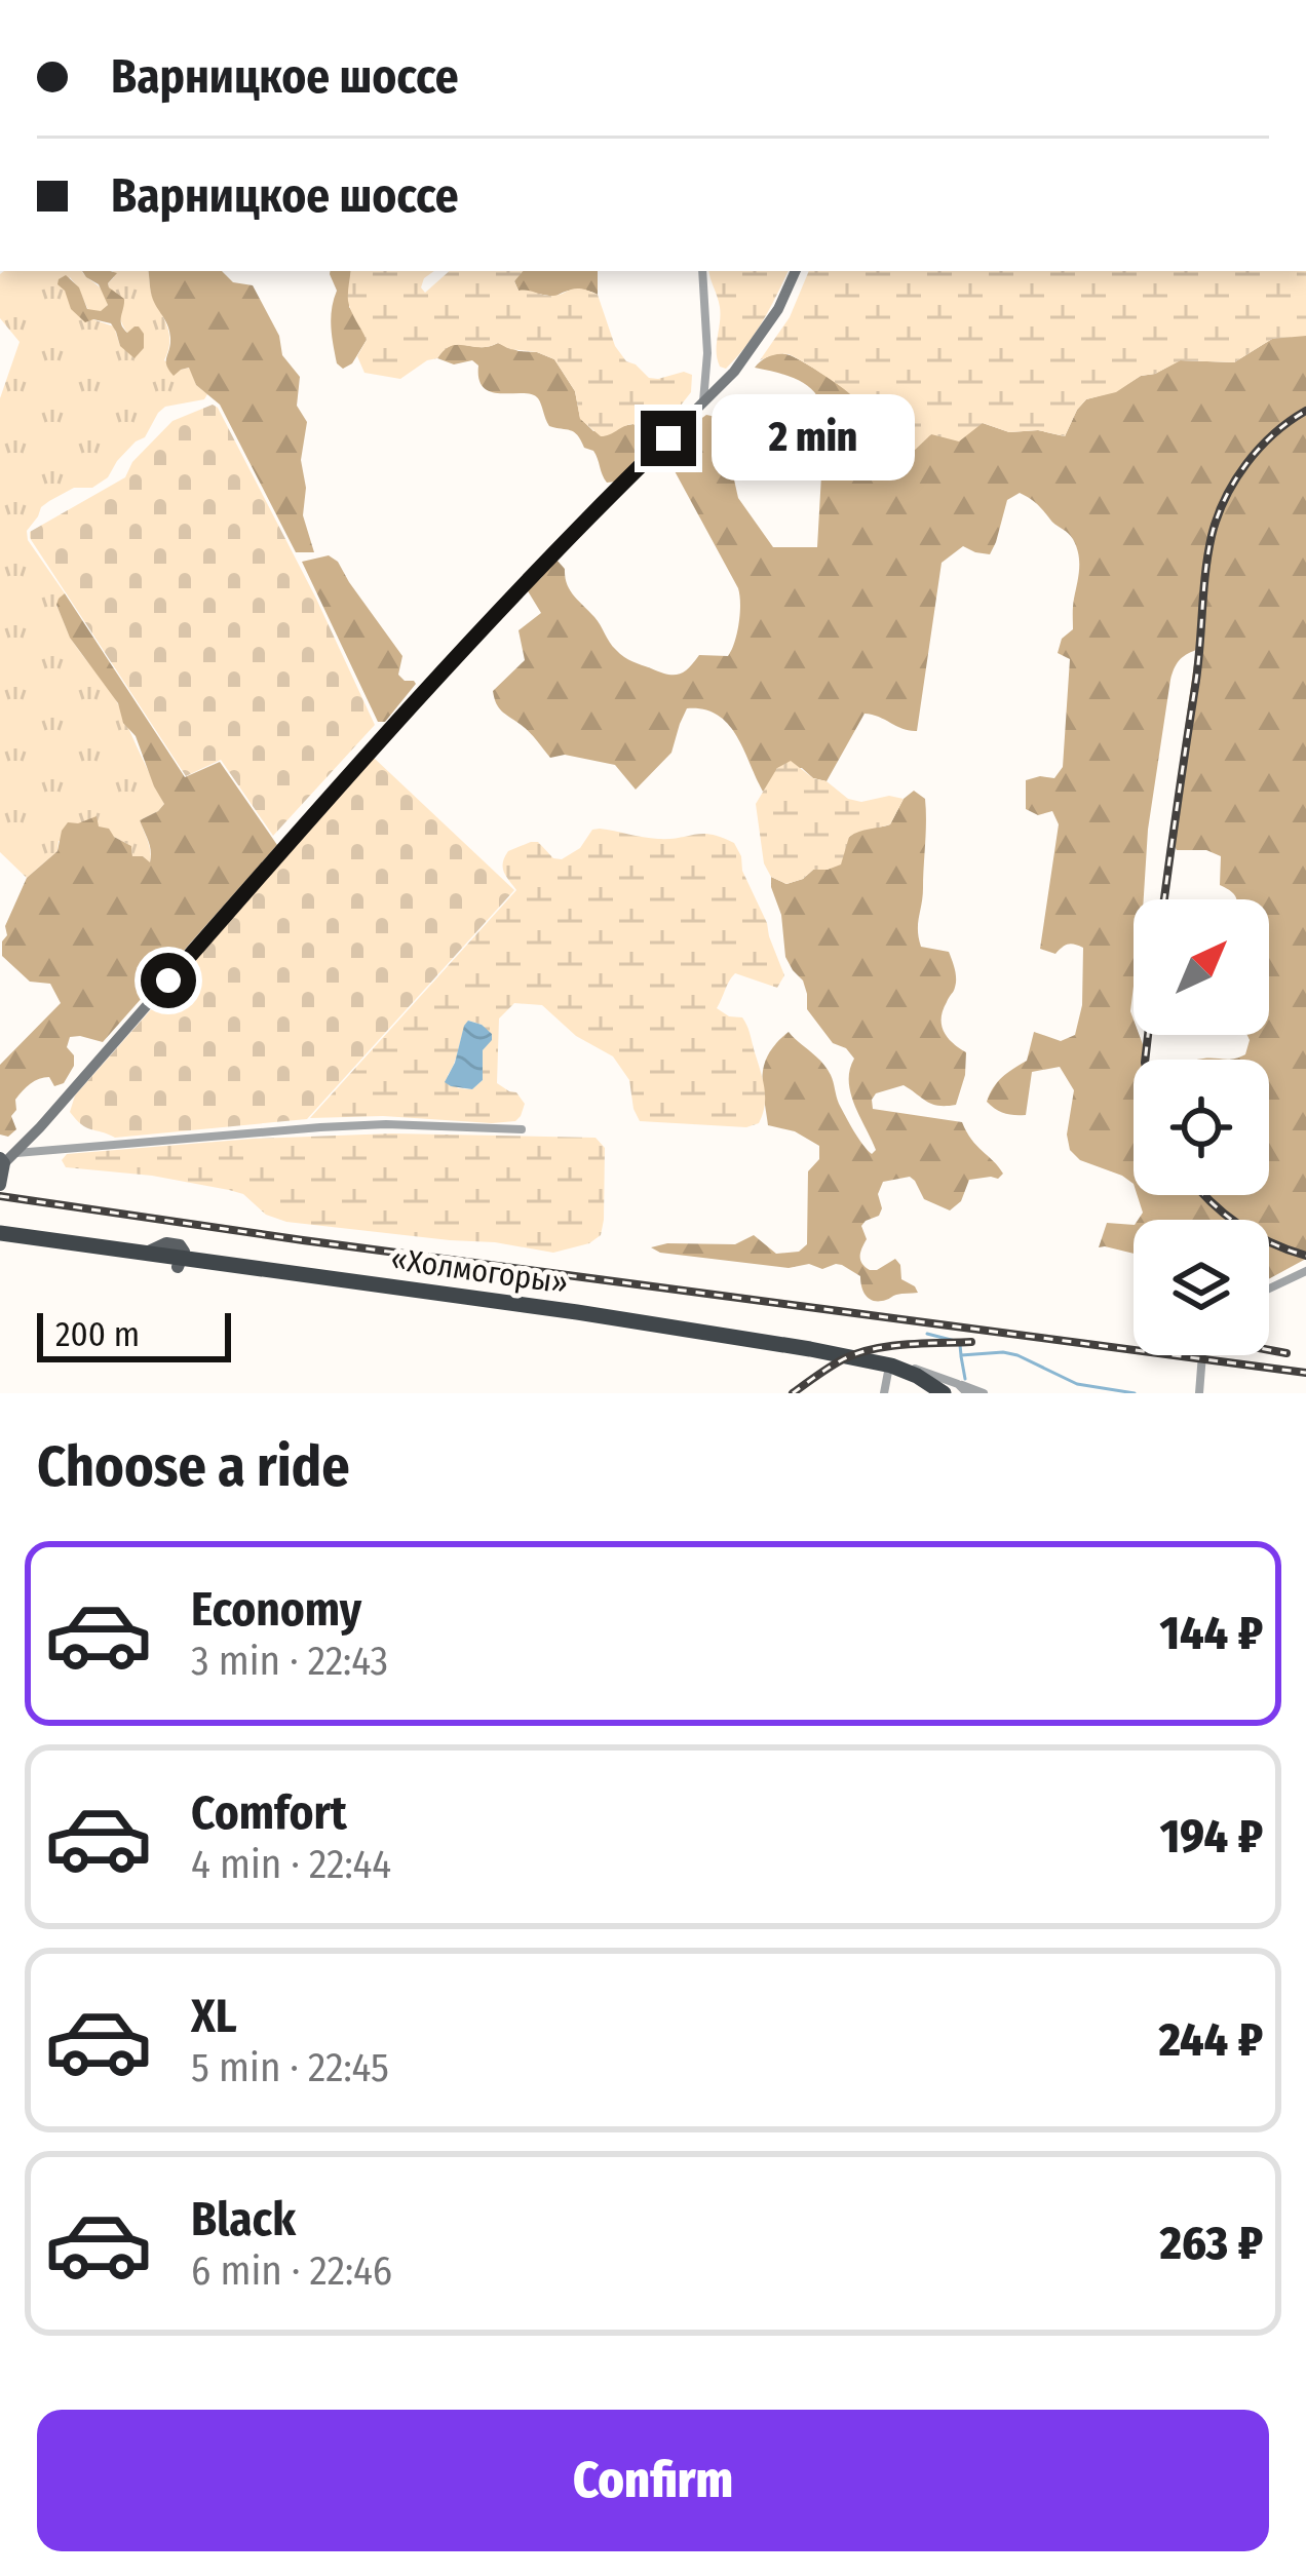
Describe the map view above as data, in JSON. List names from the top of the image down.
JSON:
{
  "streets": {
    "highway": ["«Холмогоры»"]
  },
  "scale_bar": "200 m",
  "north": "top right",
  "page": {
    "banner": ["Варницкое шоссе", "Варницкое шоссе"],
    "bubble": "2 min",
    "scale": "200 m",
    "heading": "Choose a ride",
    "list": [
      {
        "name": "Economy",
        "note": "3 min · 22:43",
        "value": "144 ₽"
      },
      {
        "name": "Comfort",
        "note": "4 min · 22:44",
        "value": "194 ₽"
      },
      {
        "name": "XL",
        "note": "5 min · 22:45",
        "value": "244 ₽"
      },
      {
        "name": "Black",
        "note": "6 min · 22:46",
        "value": "263 ₽"
      }
    ],
    "buttons": "Confirm"
  }
}
